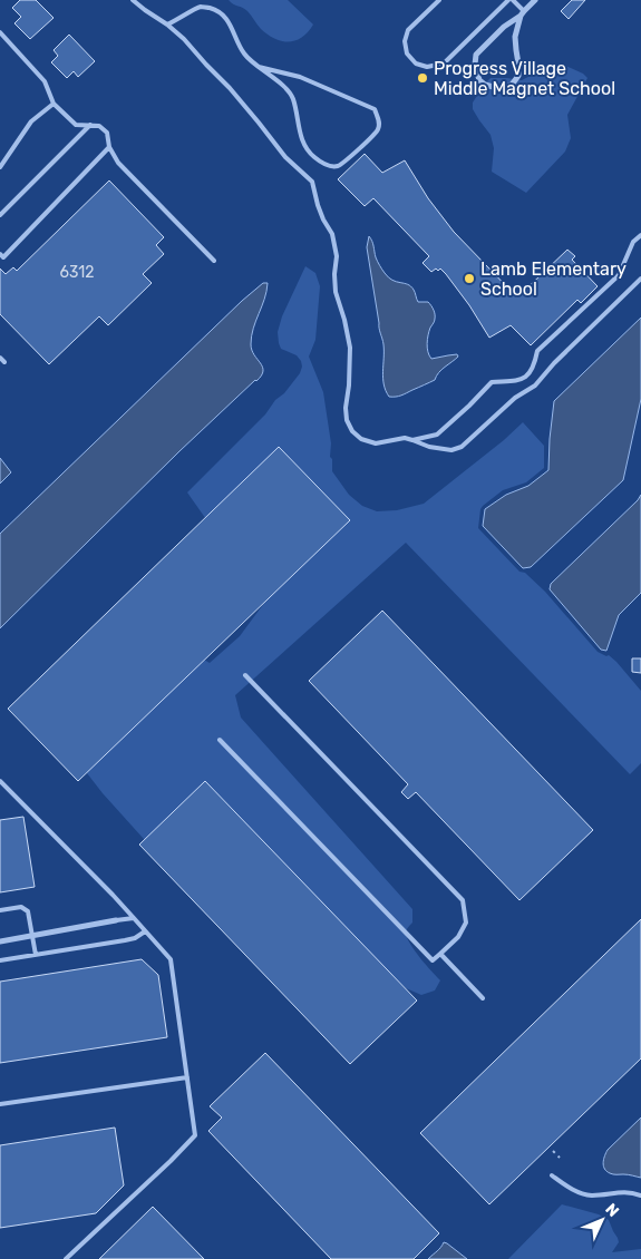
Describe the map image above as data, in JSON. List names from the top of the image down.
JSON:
{
  "places": ["Progress Village Middle Magnet School", "Lamb Elementary School"],
  "house_numbers": ["6312"],
  "north": "top right"
}
